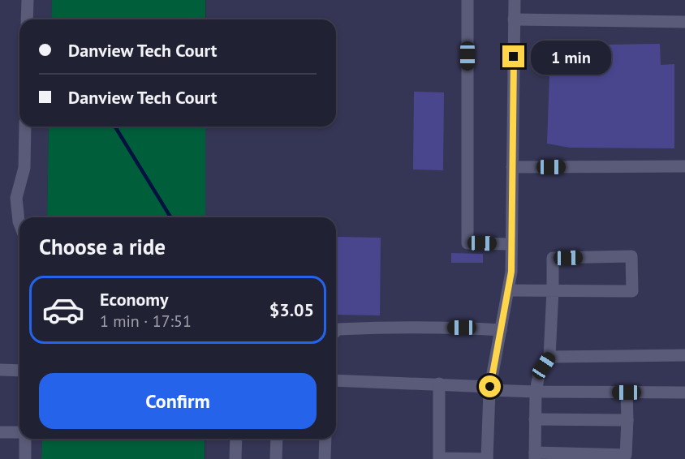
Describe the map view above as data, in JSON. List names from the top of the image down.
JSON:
{
  "page": {
    "banner": ["Danview Tech Court", "Danview Tech Court"],
    "bubble": "1 min",
    "heading": "Choose a ride",
    "list": [
      {
        "name": "Economy",
        "note": "1 min · 17:51",
        "value": "$3.05"
      }
    ],
    "buttons": "Confirm"
  }
}
